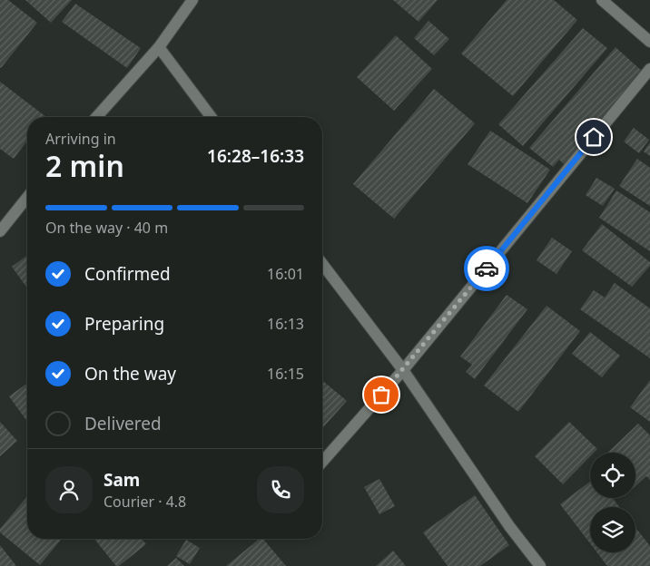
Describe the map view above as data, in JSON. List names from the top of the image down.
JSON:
{
  "page": {
    "heading": ["2 min", "Arriving in", "16:28–16:33"],
    "panel": ["Sam", "Courier · 4.8"],
    "bar": "On the way · 40 m",
    "list": [
      ["Confirmed", "16:01"],
      ["Preparing", "16:13"],
      ["On the way", "16:15"],
      "Delivered"
    ]
  }
}
